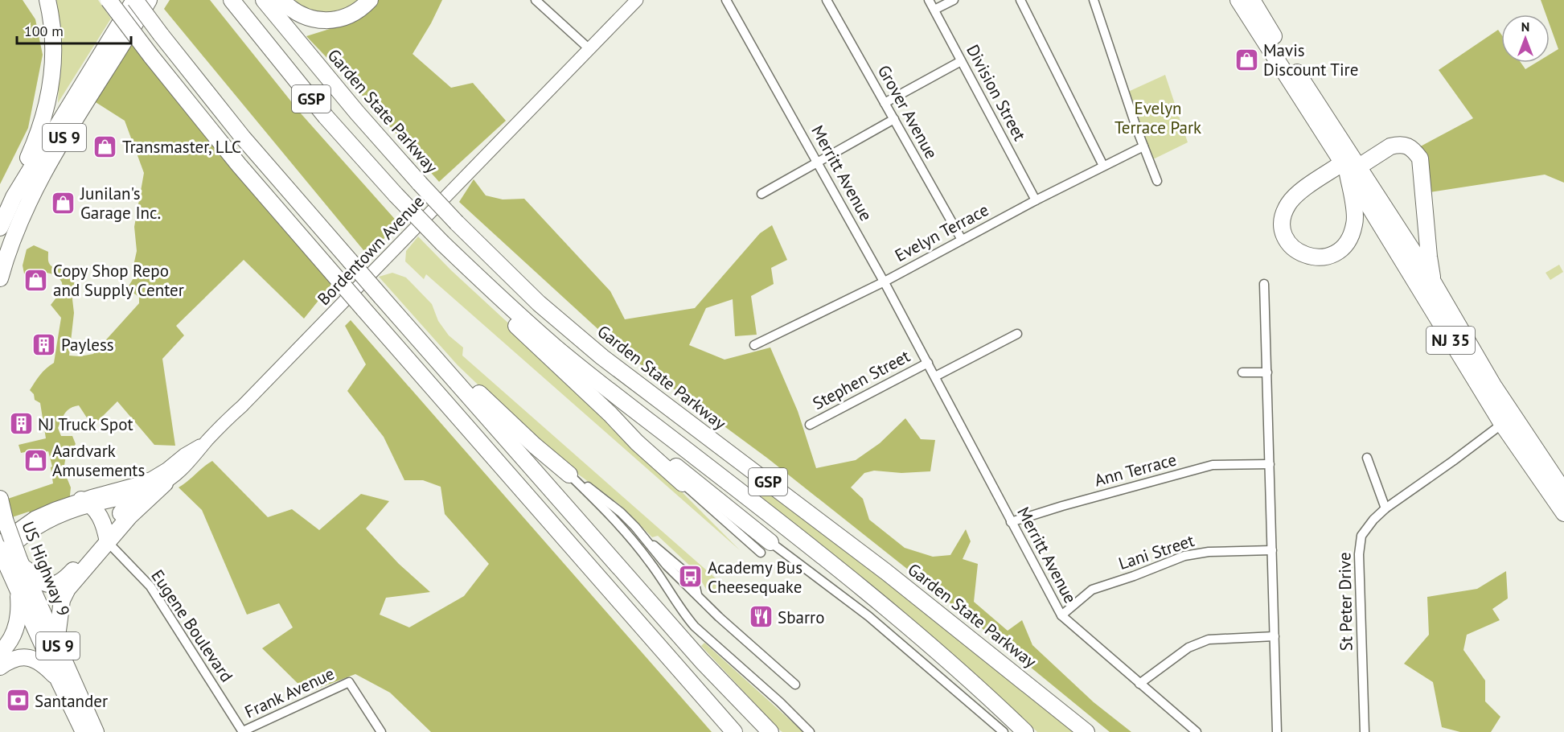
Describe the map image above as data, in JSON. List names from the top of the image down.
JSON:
{
  "streets": {
    "highway": [
      "GSP",
      "Garden State Parkway",
      "US 9",
      "NJ 35",
      "US Highway 9"
    ],
    "street": [
      "Division Street",
      "Grover Avenue",
      "Merritt Avenue",
      "Evelyn Terrace",
      "Bordentown Avenue",
      "Stephen Street",
      "Ann Terrace",
      "Lani Street",
      "St Peter Drive",
      "Eugene Boulevard",
      "Frank Avenue"
    ]
  },
  "crossings": [
    ["Division Street", "Evelyn Terrace"],
    ["Grover Avenue", "Evelyn Terrace"],
    ["Merritt Avenue", "Evelyn Terrace"],
    ["Merritt Avenue", "Stephen Street"],
    ["Merritt Avenue", "Ann Terrace"],
    ["Merritt Avenue", "Lani Street"],
    ["Bordentown Avenue", "US Highway 9"],
    ["NJ 35", "St Peter Drive"],
    ["Eugene Boulevard", "Frank Avenue"]
  ],
  "parks": ["Evelyn Terrace Park"],
  "places": {
    "shop": [
      "Mavis Discount Tire",
      "Transmaster, LLC",
      "Junilan's Garage Inc.",
      "Copy Shop Repo and Supply Center",
      "Aardvark Amusements"
    ],
    "building": ["Payless", "NJ Truck Spot"],
    "bus stop": ["Academy Bus Cheesequake"],
    "restaurant": ["Sbarro"],
    "bank": ["Santander"]
  },
  "scale_bar": "100 m",
  "north": "top"
}
